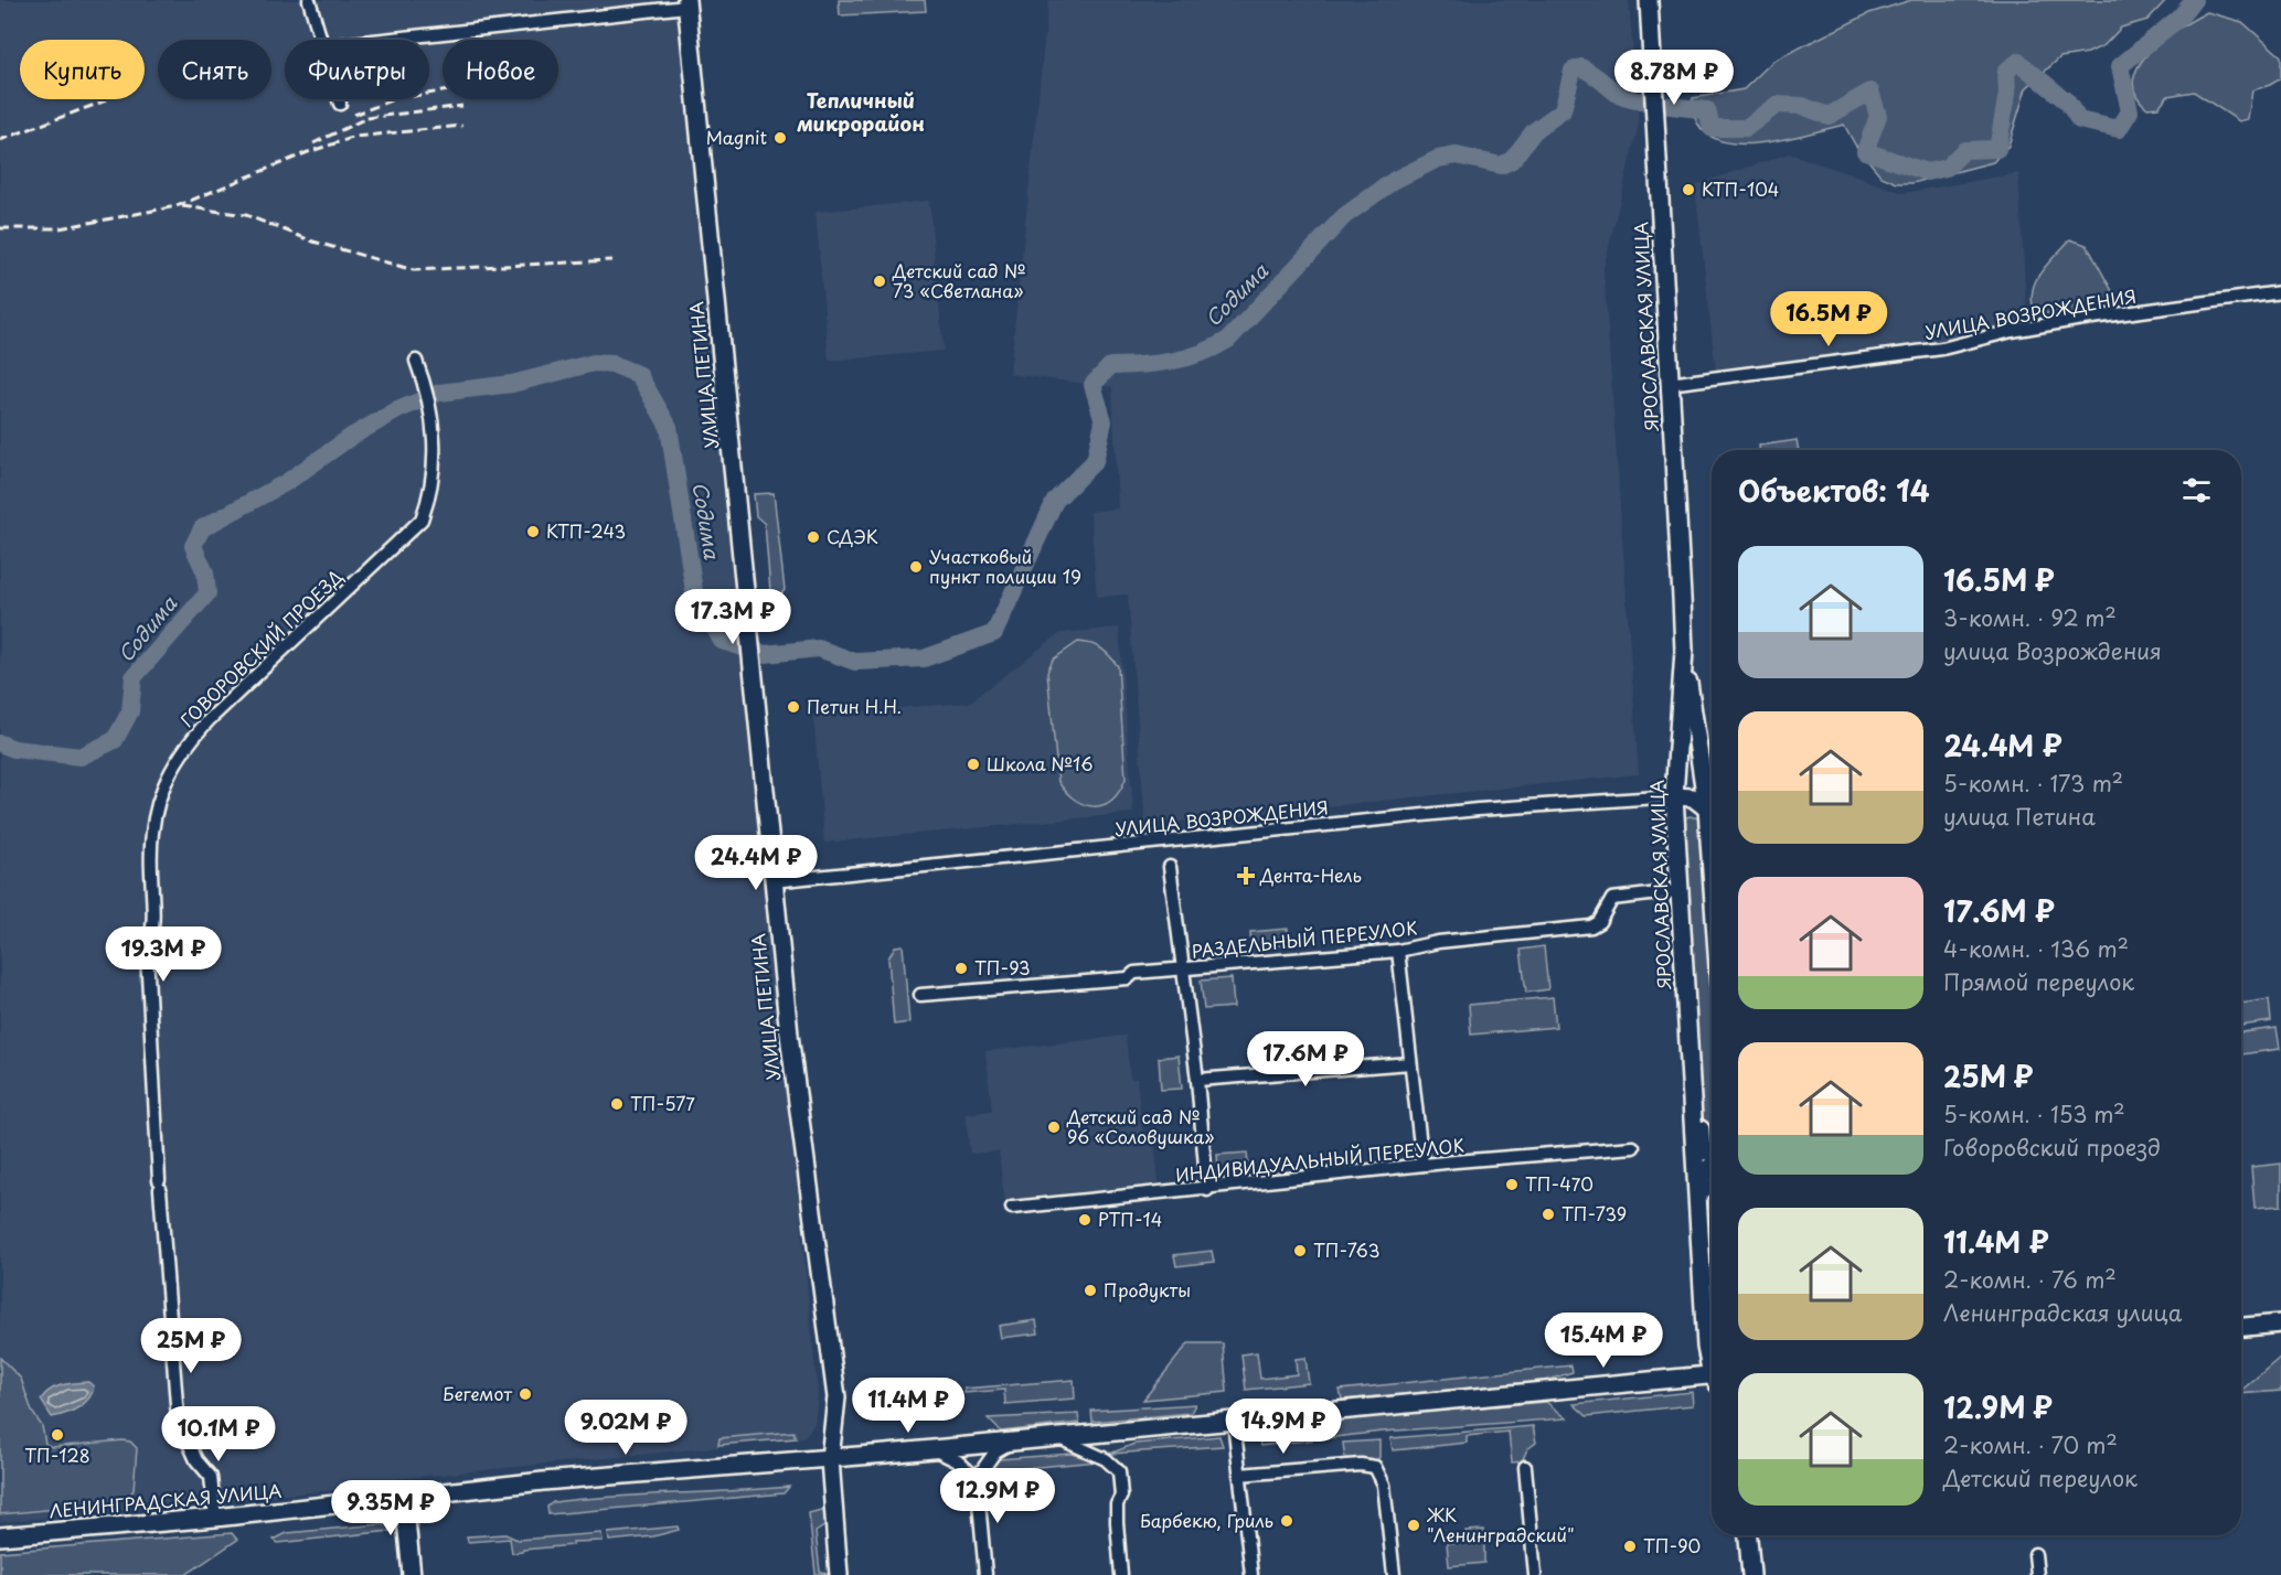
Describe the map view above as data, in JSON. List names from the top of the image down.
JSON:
{
  "streets": {
    "street": [
      "УЛИЦА ВОЗРОЖДЕНИЯ",
      "ЯРОСЛАВСКАЯ УЛИЦА",
      "УЛИЦА ПЕТИНА",
      "ГОВОРОВСКИЙ ПРОЕЗД",
      "РАЗДЕЛЬНЫЙ ПЕРЕУЛОК",
      "ИНДИВИДУАЛЬНЫЙ ПЕРЕУЛОК",
      "ЛЕНИНГРАДСКАЯ УЛИЦА"
    ]
  },
  "crossings": [
    ["УЛИЦА ВОЗРОЖДЕНИЯ", "ЯРОСЛАВСКАЯ УЛИЦА"],
    ["УЛИЦА ВОЗРОЖДЕНИЯ", "УЛИЦА ПЕТИНА"],
    ["ЯРОСЛАВСКАЯ УЛИЦА", "РАЗДЕЛЬНЫЙ ПЕРЕУЛОК"],
    ["УЛИЦА ПЕТИНА", "ЛЕНИНГРАДСКАЯ УЛИЦА"],
    ["ГОВОРОВСКИЙ ПРОЕЗД", "ЛЕНИНГРАДСКАЯ УЛИЦА"]
  ],
  "districts": ["Тепличный микрорайон"],
  "water": ["Содима"],
  "places": {
    "other": [
      "Magnit",
      "КТП-104",
      "Детский сад № 73 «Светлана»",
      "КТП-243",
      "СДЭК",
      "Участковый пункт полиции 19",
      "Петин Н.Н.",
      "Школа №16",
      "ТП-93",
      "ТП-577",
      "Детский сад № 96 «Соловушка»",
      "ТП-470",
      "ТП-739",
      "РТП-14",
      "ТП-763",
      "Продукты",
      "Бегемот",
      "ТП-128",
      "Барбекю, Гриль",
      "ЖК \"Ленинградский\"",
      "ТП-90"
    ],
    "health": ["Дента-Нель"]
  },
  "page": {
    "chip": [
      "Купить",
      "Снять",
      "Фильтры",
      "Новое"
    ],
    "price": [
      "8.78M ₽",
      "16.5M ₽",
      "17.3M ₽",
      "24.4M ₽",
      "19.3M ₽",
      "17.6M ₽",
      "15.4M ₽",
      "25M ₽",
      "11.4M ₽",
      "14.9M ₽",
      "9.02M ₽",
      "10.1M ₽",
      "12.9M ₽",
      "9.35M ₽"
    ],
    "heading": "Объектов: 14",
    "list": [
      {
        "name": "16.5M ₽",
        "note": "3-комн. · 92 m² · улица Возрождения"
      },
      {
        "name": "24.4M ₽",
        "note": "5-комн. · 173 m² · улица Петина"
      },
      {
        "name": "17.6M ₽",
        "note": "4-комн. · 136 m² · Прямой переулок"
      },
      {
        "name": "25M ₽",
        "note": "5-комн. · 153 m² · Говоровский проезд"
      },
      {
        "name": "11.4M ₽",
        "note": "2-комн. · 76 m² · Ленинградская улица"
      },
      {
        "name": "12.9M ₽",
        "note": "2-комн. · 70 m² · Детский переулок"
      }
    ]
  }
}
